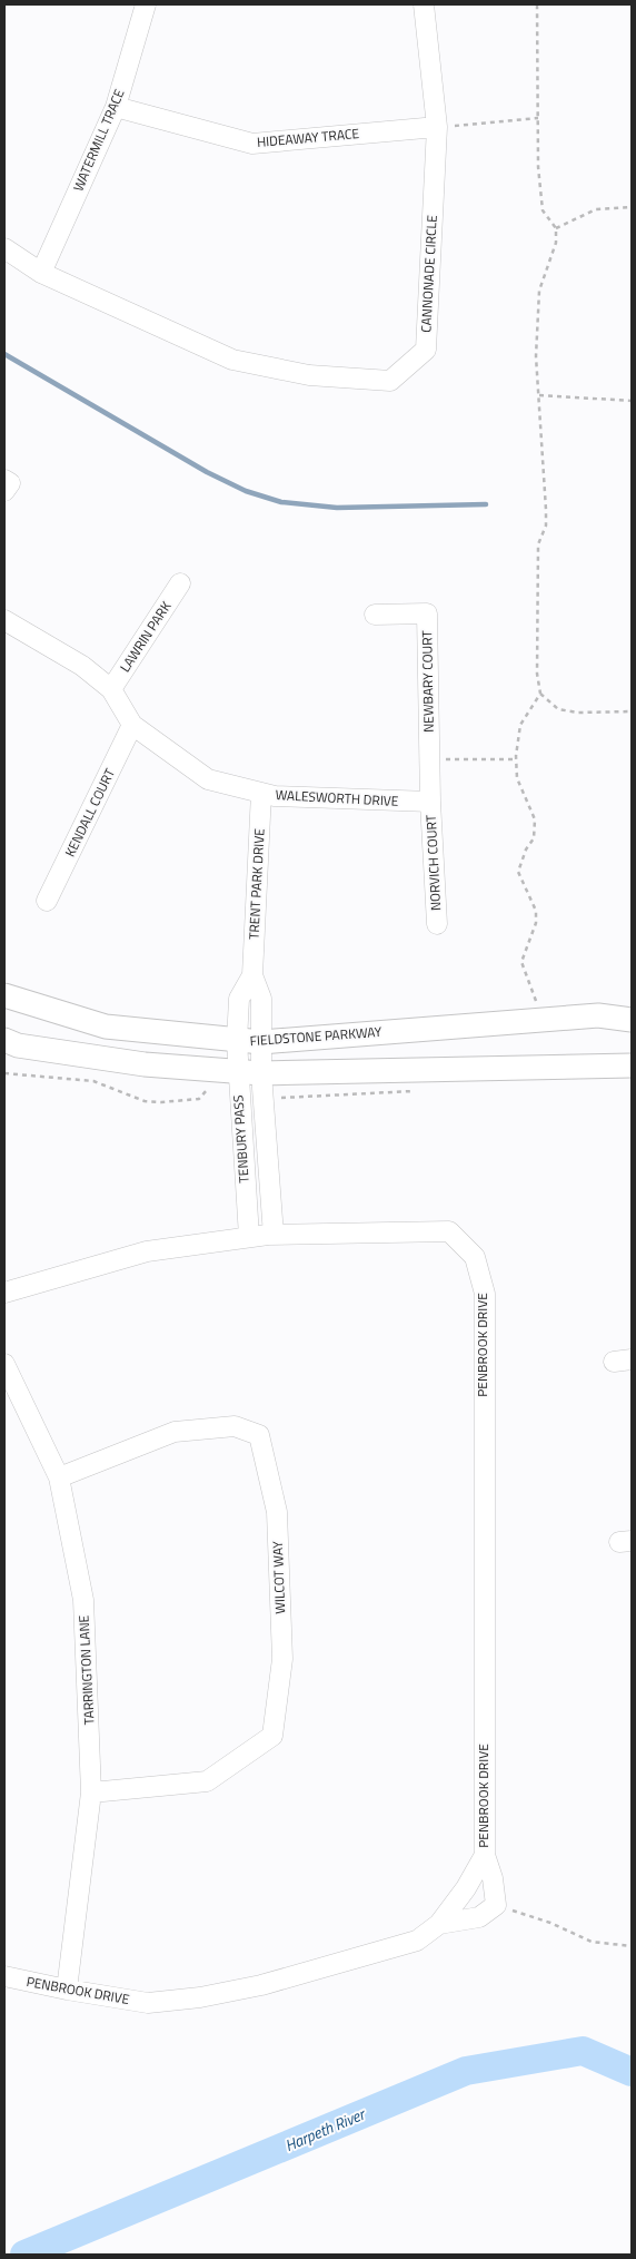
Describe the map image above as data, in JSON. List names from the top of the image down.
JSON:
{
  "streets": {
    "street": [
      "HIDEAWAY TRACE",
      "WATERMILL TRACE",
      "CANNONADE CIRCLE",
      "LAWRIN PARK",
      "NEWBARY COURT",
      "WALESWORTH DRIVE",
      "KENDALL COURT",
      "NORVICH COURT",
      "TRENT PARK DRIVE",
      "FIELDSTONE PARKWAY",
      "TENBURY PASS",
      "PENBROOK DRIVE",
      "WILCOT WAY",
      "TARRINGTON LANE"
    ]
  },
  "crossings": [
    ["HIDEAWAY TRACE", "WATERMILL TRACE"],
    ["HIDEAWAY TRACE", "CANNONADE CIRCLE"],
    ["WATERMILL TRACE", "CANNONADE CIRCLE"],
    ["LAWRIN PARK", "WALESWORTH DRIVE"],
    ["NEWBARY COURT", "WALESWORTH DRIVE"],
    ["NEWBARY COURT", "NORVICH COURT"],
    ["WALESWORTH DRIVE", "KENDALL COURT"],
    ["WALESWORTH DRIVE", "NORVICH COURT"],
    ["WALESWORTH DRIVE", "TRENT PARK DRIVE"],
    ["TRENT PARK DRIVE", "FIELDSTONE PARKWAY"],
    ["TRENT PARK DRIVE", "TENBURY PASS"],
    ["FIELDSTONE PARKWAY", "TENBURY PASS"],
    ["TENBURY PASS", "PENBROOK DRIVE"],
    ["PENBROOK DRIVE", "TARRINGTON LANE"],
    ["WILCOT WAY", "TARRINGTON LANE"]
  ],
  "water": ["Harpeth River"]
}
